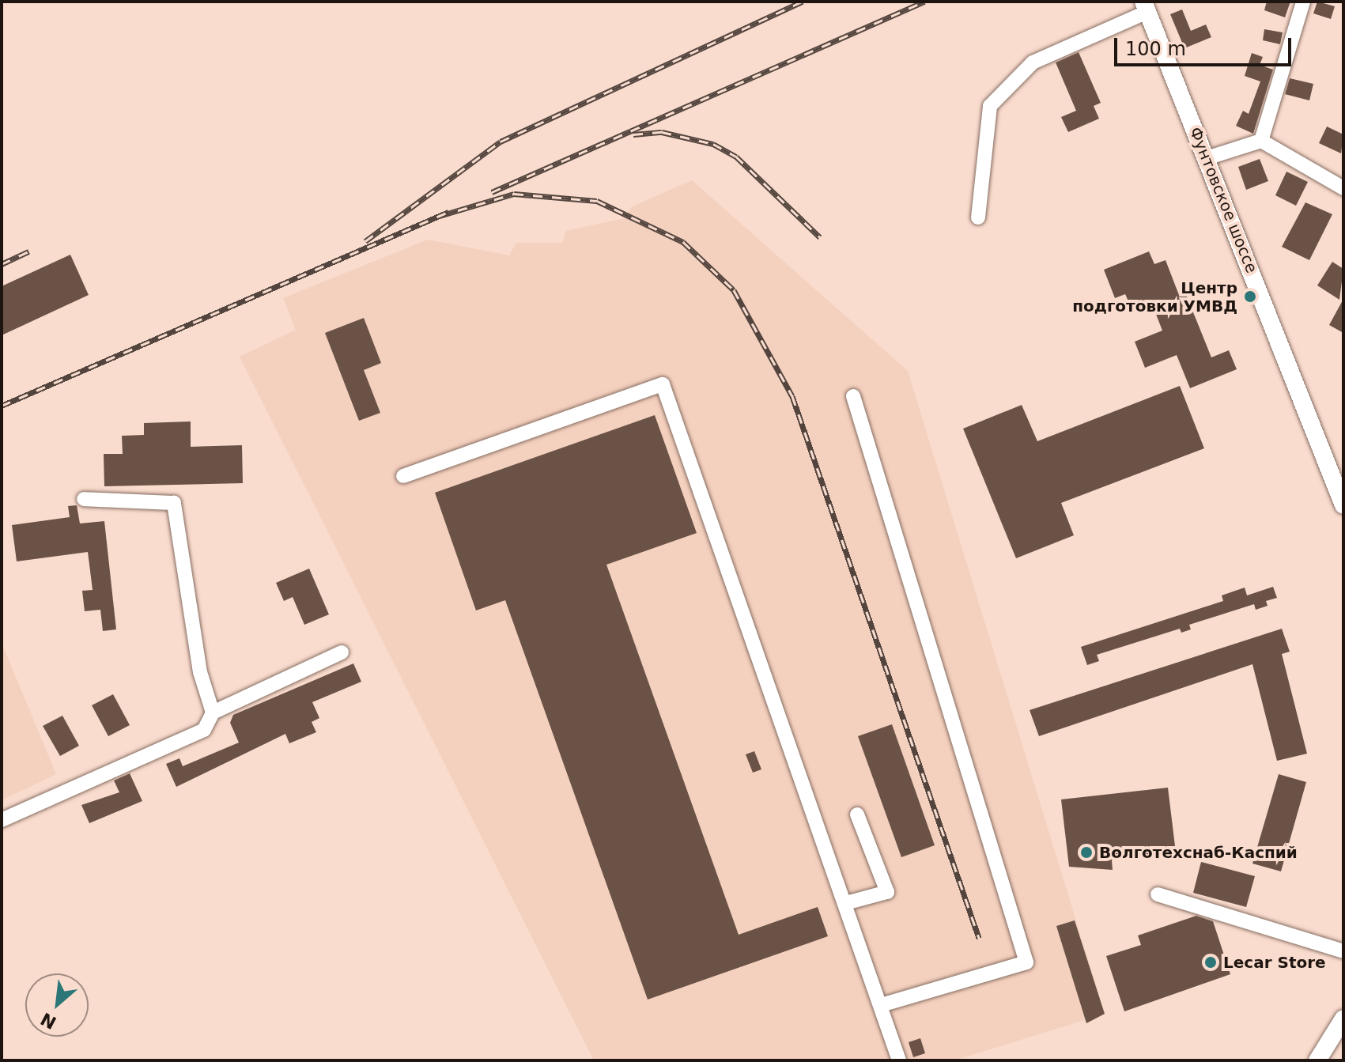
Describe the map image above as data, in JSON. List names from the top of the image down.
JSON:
{
  "streets": {
    "street": ["Фунтовское шоссе"]
  },
  "places": ["Центр подготовки УМВД", "Волготехснаб-Каспий", "Lecar Store"],
  "scale_bar": "100 m",
  "north": "bottom left"
}
